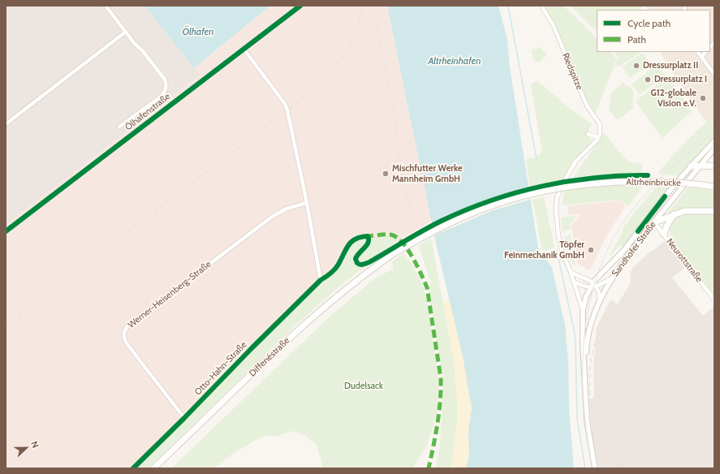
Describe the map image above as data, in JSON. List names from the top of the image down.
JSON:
{
  "streets": {
    "main road": ["Altrheinbrücke", "Diffenéstraße"],
    "street": [
      "Riedspitze",
      "Ölhafenstraße",
      "Sandhofer Straße",
      "Neurottstraße",
      "Werner-Heisenberg-Straße",
      "Otto-Hahn-Straße"
    ]
  },
  "crossings": [
    ["Ölhafenstraße", "Otto-Hahn-Straße"],
    ["Altrheinbrücke", "Diffenéstraße"],
    ["Sandhofer Straße", "Neurottstraße"],
    ["Werner-Heisenberg-Straße", "Otto-Hahn-Straße"]
  ],
  "water": ["Ölhafen", "Altrheinhafen"],
  "parks": ["Dudelsack"],
  "places": [
    "Dressurplatz II",
    "Dressurplatz I",
    "G12-globale Vision e.V.",
    "Mischfutter Werke Mannheim GmbH",
    "Töpfer Feinmechanik GmbH"
  ],
  "legend": ["Cycle path", "Path"],
  "north": "right"
}
